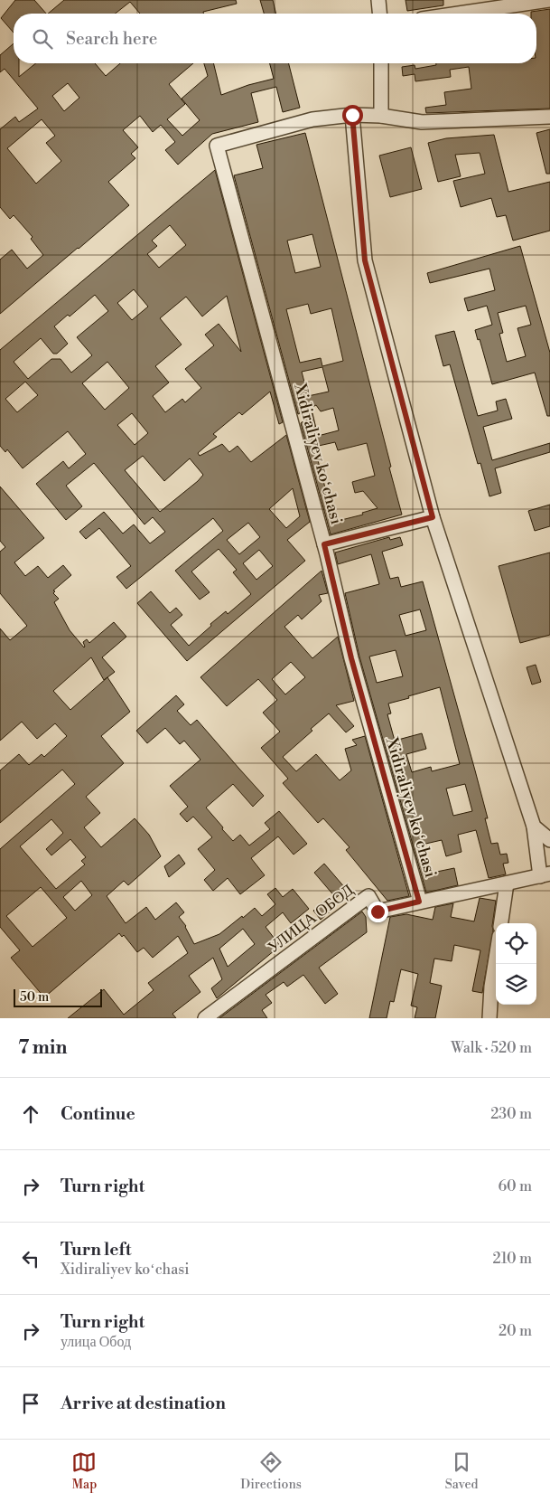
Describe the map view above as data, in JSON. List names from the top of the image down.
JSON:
{
  "streets": {
    "street": ["Xidiraliyev koʻchasi", "УЛИЦА ОБОД"]
  },
  "crossings": [
    ["Xidiraliyev koʻchasi", "УЛИЦА ОБОД"]
  ],
  "scale_bar": "50 m",
  "page": {
    "search": "Search here",
    "scale": "50 m",
    "heading": ["7 min", "Walk · 520 m"],
    "list": [
      ["Continue", "230 m"],
      ["Turn right", "60 m"],
      ["Turn left", "Xidiraliyev koʻchasi", "210 m"],
      ["Turn right", "улица Обод", "20 m"],
      "Arrive at destination"
    ],
    "nav": ["Map", "Directions", "Saved"]
  }
}
